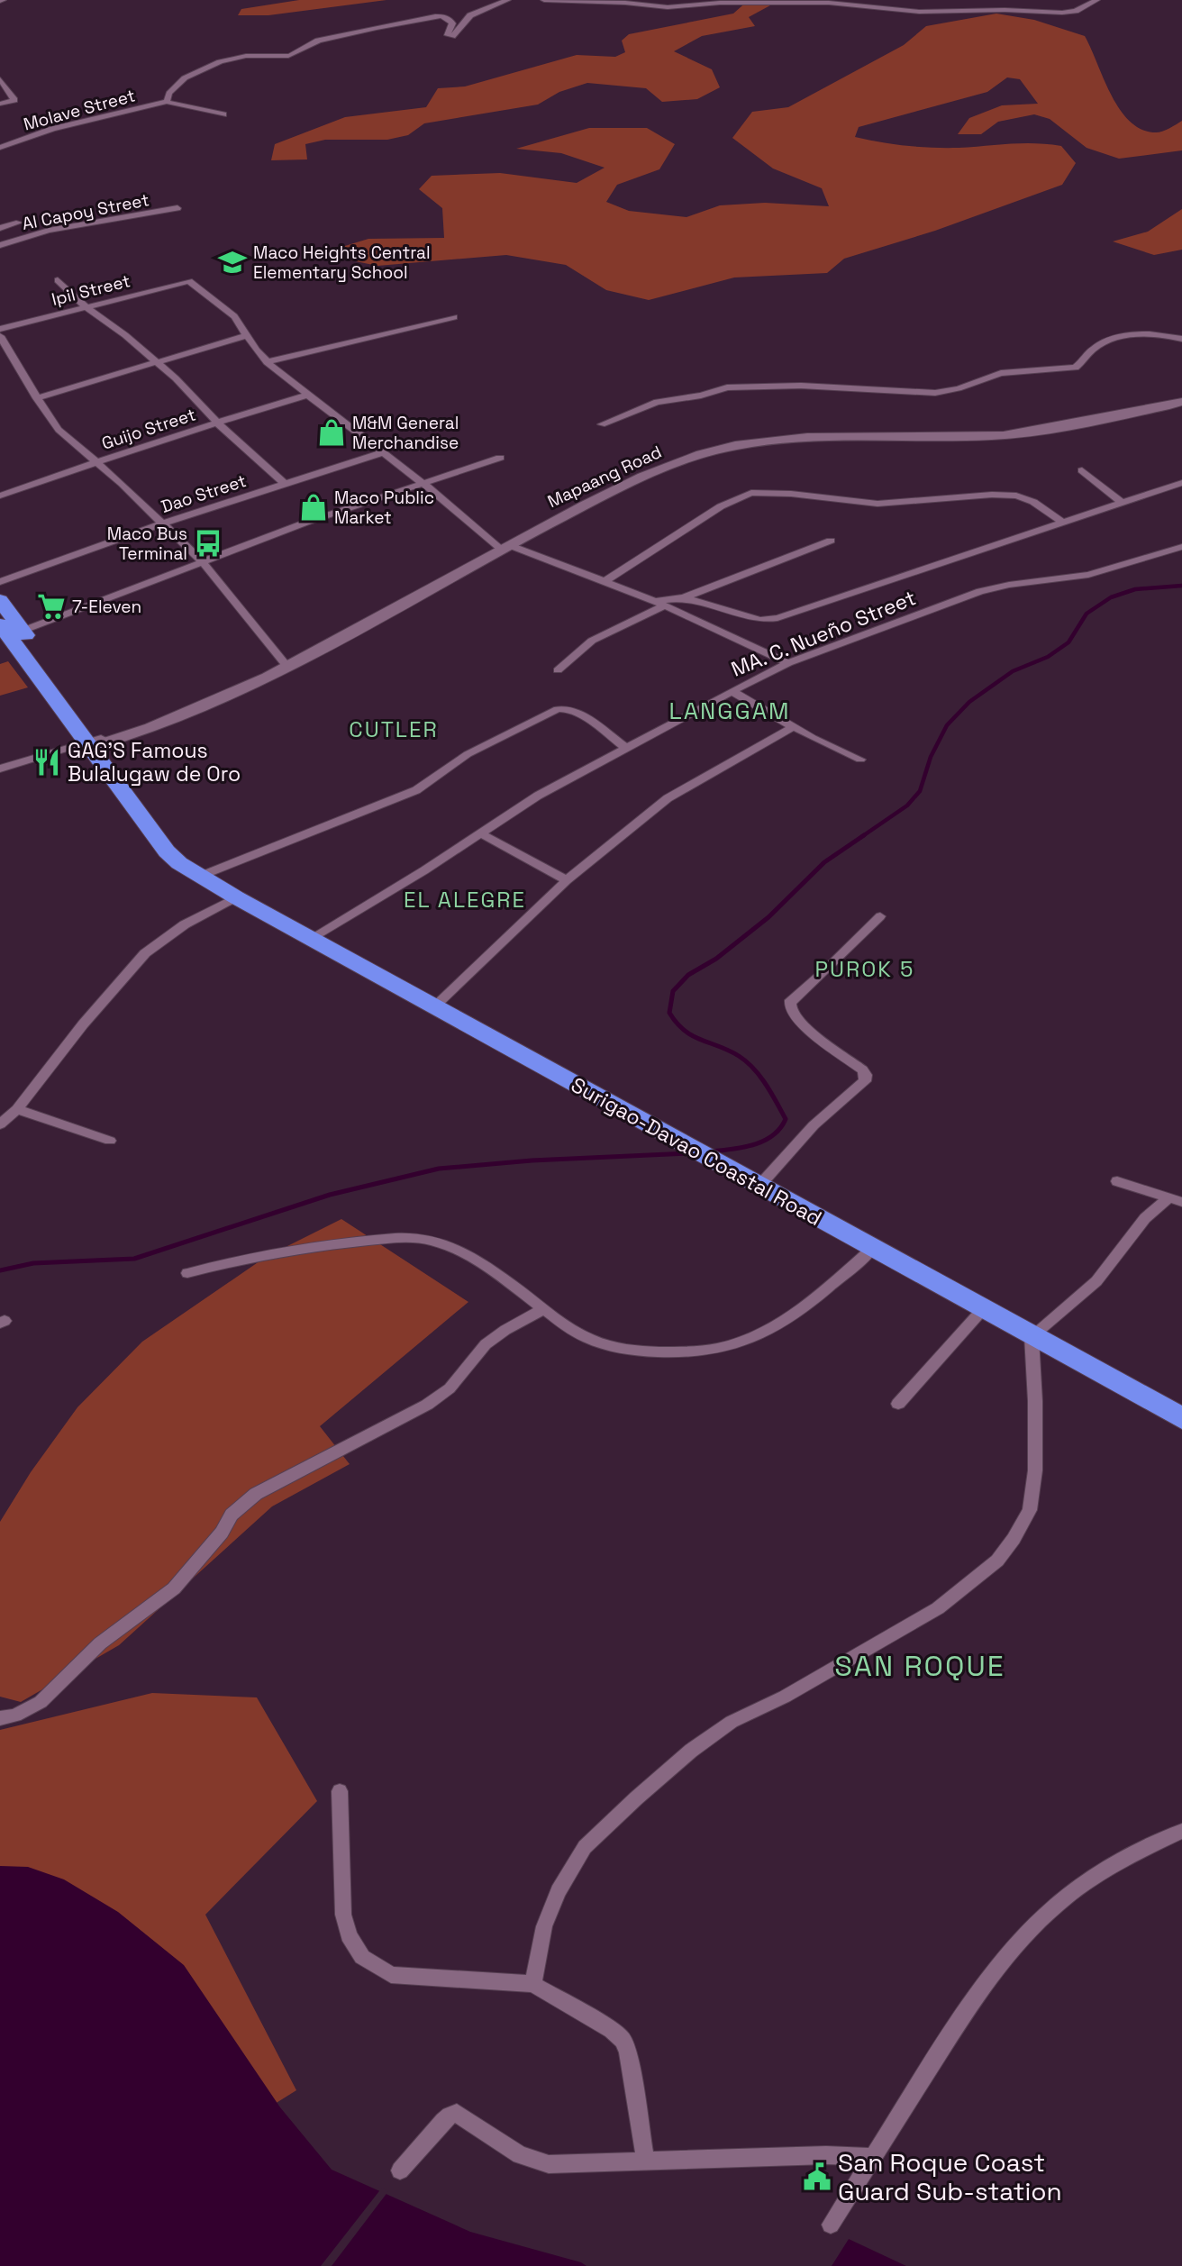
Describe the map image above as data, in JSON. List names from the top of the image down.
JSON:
{
  "streets": {
    "highway": ["Surigao-Davao Coastal Road"],
    "street": [
      "Molave Street",
      "Al Capoy Street",
      "Ipil Street",
      "Guijo Street",
      "Mapaang Road",
      "Dao Street",
      "MA. C. Nueño Street"
    ]
  },
  "crossings": [
    ["Mapaang Road", "Surigao-Davao Coastal Road"],
    ["MA. C. Nueño Street", "Surigao-Davao Coastal Road"]
  ],
  "districts": [
    "LANGGAM",
    "CUTLER",
    "EL ALEGRE",
    "PUROK 5",
    "SAN ROQUE"
  ],
  "places": {
    "school or university": ["Maco Heights Central Elementary School"],
    "shop": ["M&M General Merchandise", "Maco Public Market"],
    "bus stop": ["Maco Bus Terminal"],
    "supermarket": ["7-Eleven"],
    "restaurant": ["GAG'S Famous Bulalugaw de Oro"],
    "public building": ["San Roque Coast Guard Sub-station"]
  }
}
